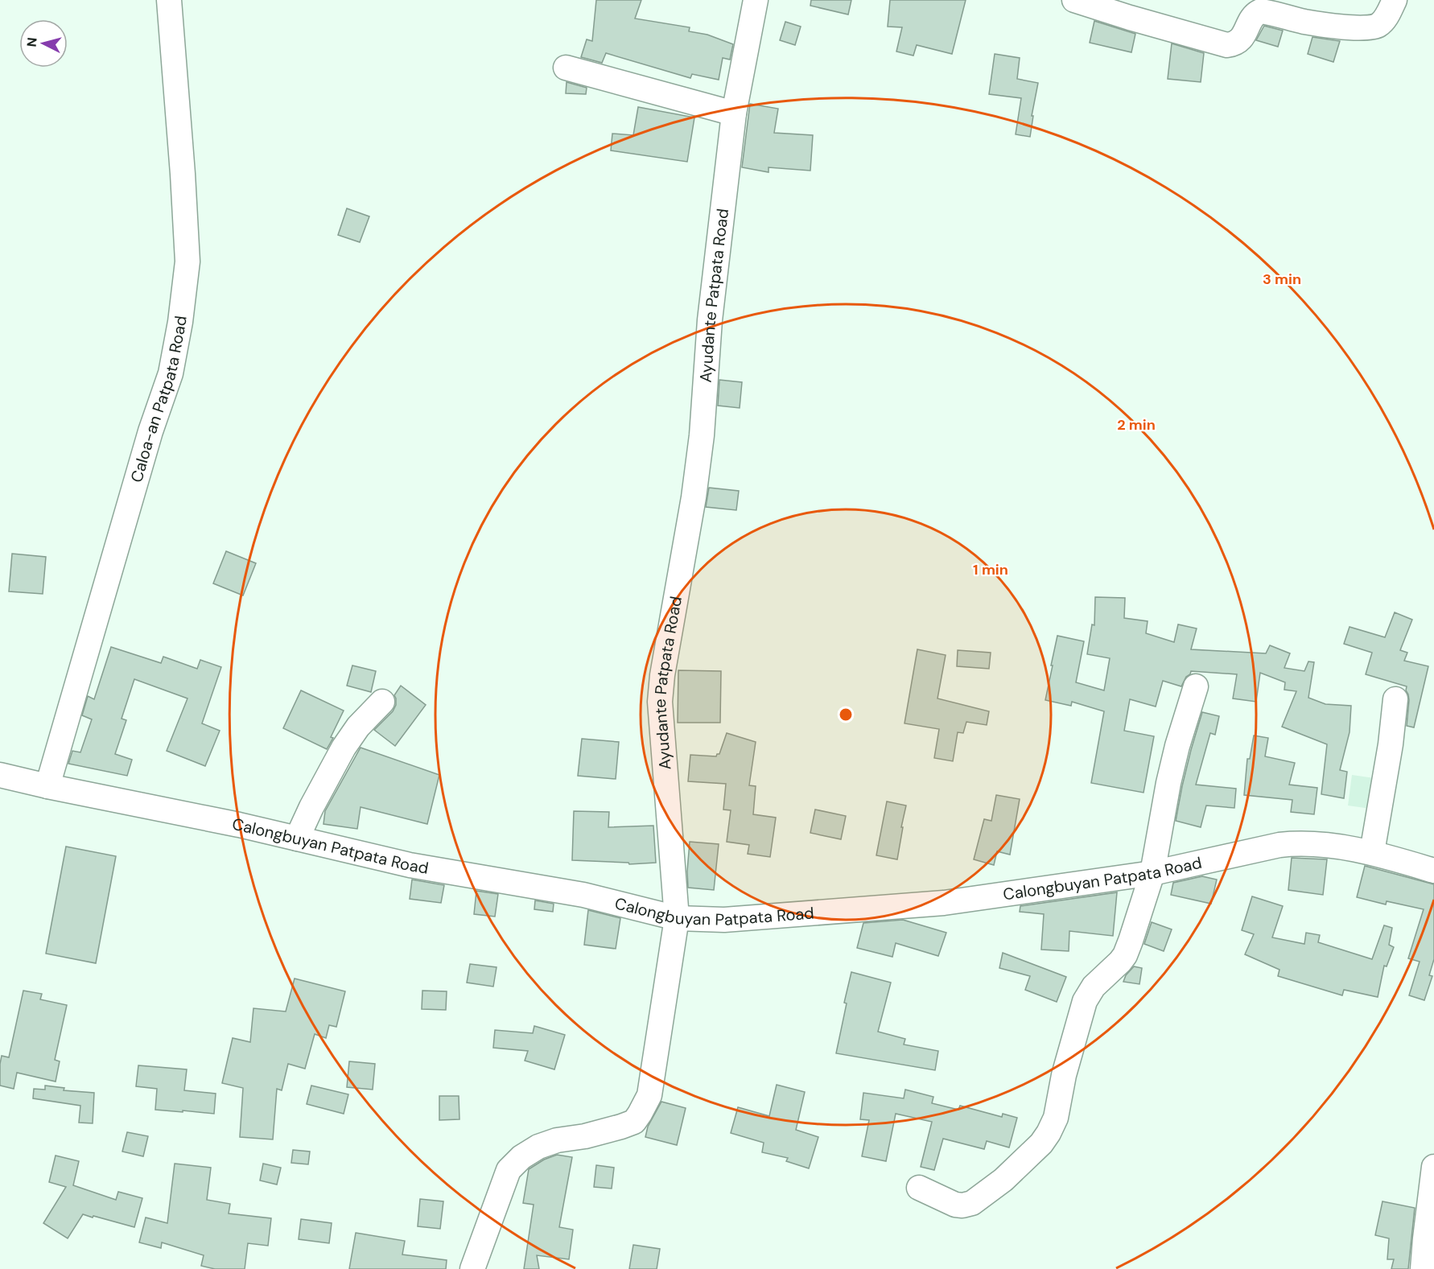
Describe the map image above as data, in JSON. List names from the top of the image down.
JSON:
{
  "streets": {
    "street": ["Ayudante Patpata Road", "Caloa-an Patpata Road", "Calongbuyan Patpata Road"]
  },
  "crossings": [
    ["Ayudante Patpata Road", "Calongbuyan Patpata Road"],
    ["Caloa-an Patpata Road", "Calongbuyan Patpata Road"]
  ],
  "north": "left",
  "rings": ["3 min", "2 min", "1 min"]
}
